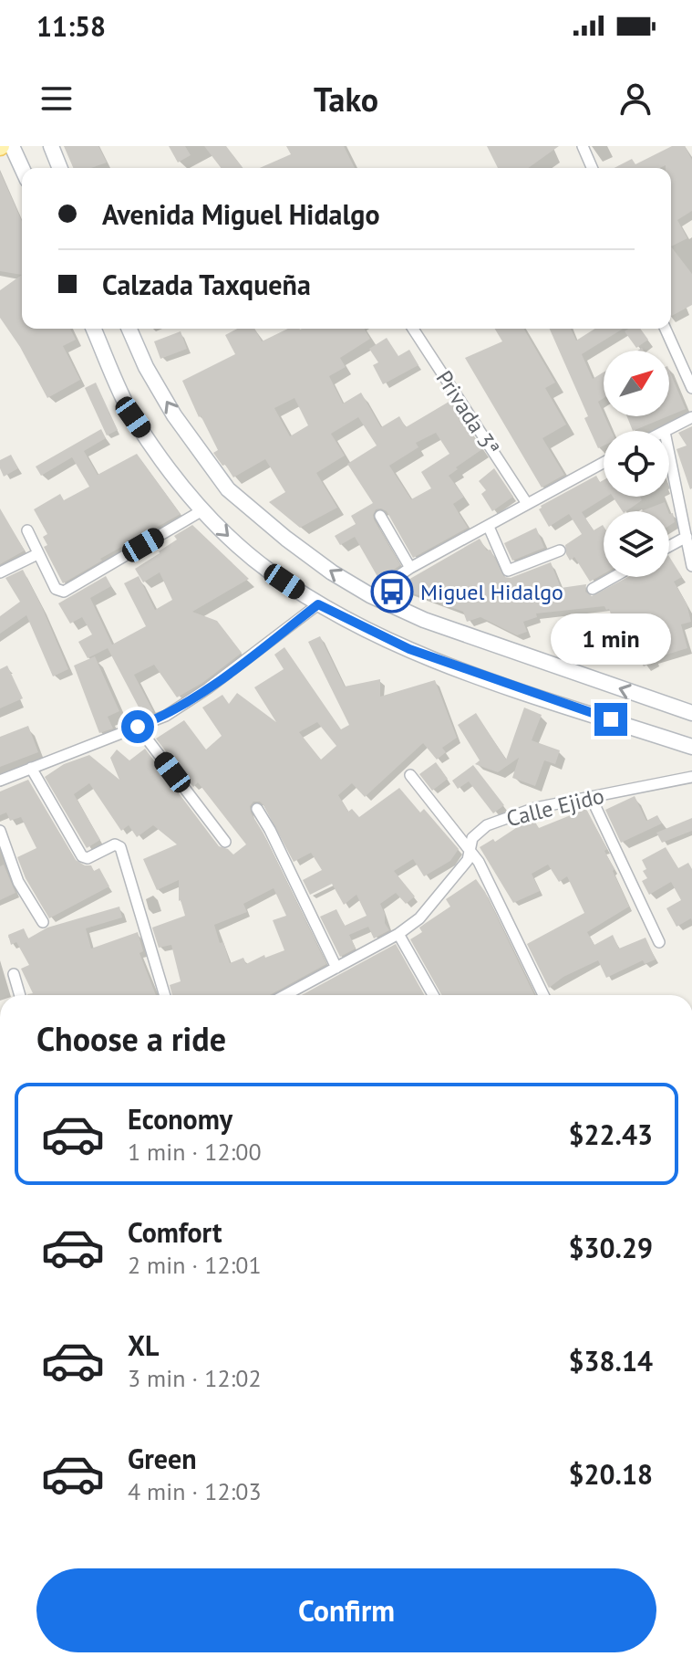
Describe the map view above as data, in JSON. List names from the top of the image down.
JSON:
{
  "streets": {
    "street": ["Privada 3ª", "Calle Ejido"]
  },
  "places": {
    "bus stop": ["Miguel Hidalgo"]
  },
  "north": "top right",
  "page": {
    "status": "11:58",
    "header": "Tako",
    "banner": ["Avenida Miguel Hidalgo", "Calzada Taxqueña"],
    "bubble": "1 min",
    "heading": "Choose a ride",
    "list": [
      {
        "name": "Economy",
        "note": "1 min · 12:00",
        "value": "$22.43"
      },
      {
        "name": "Comfort",
        "note": "2 min · 12:01",
        "value": "$30.29"
      },
      {
        "name": "XL",
        "note": "3 min · 12:02",
        "value": "$38.14"
      },
      {
        "name": "Green",
        "note": "4 min · 12:03",
        "value": "$20.18"
      }
    ],
    "buttons": "Confirm"
  }
}
